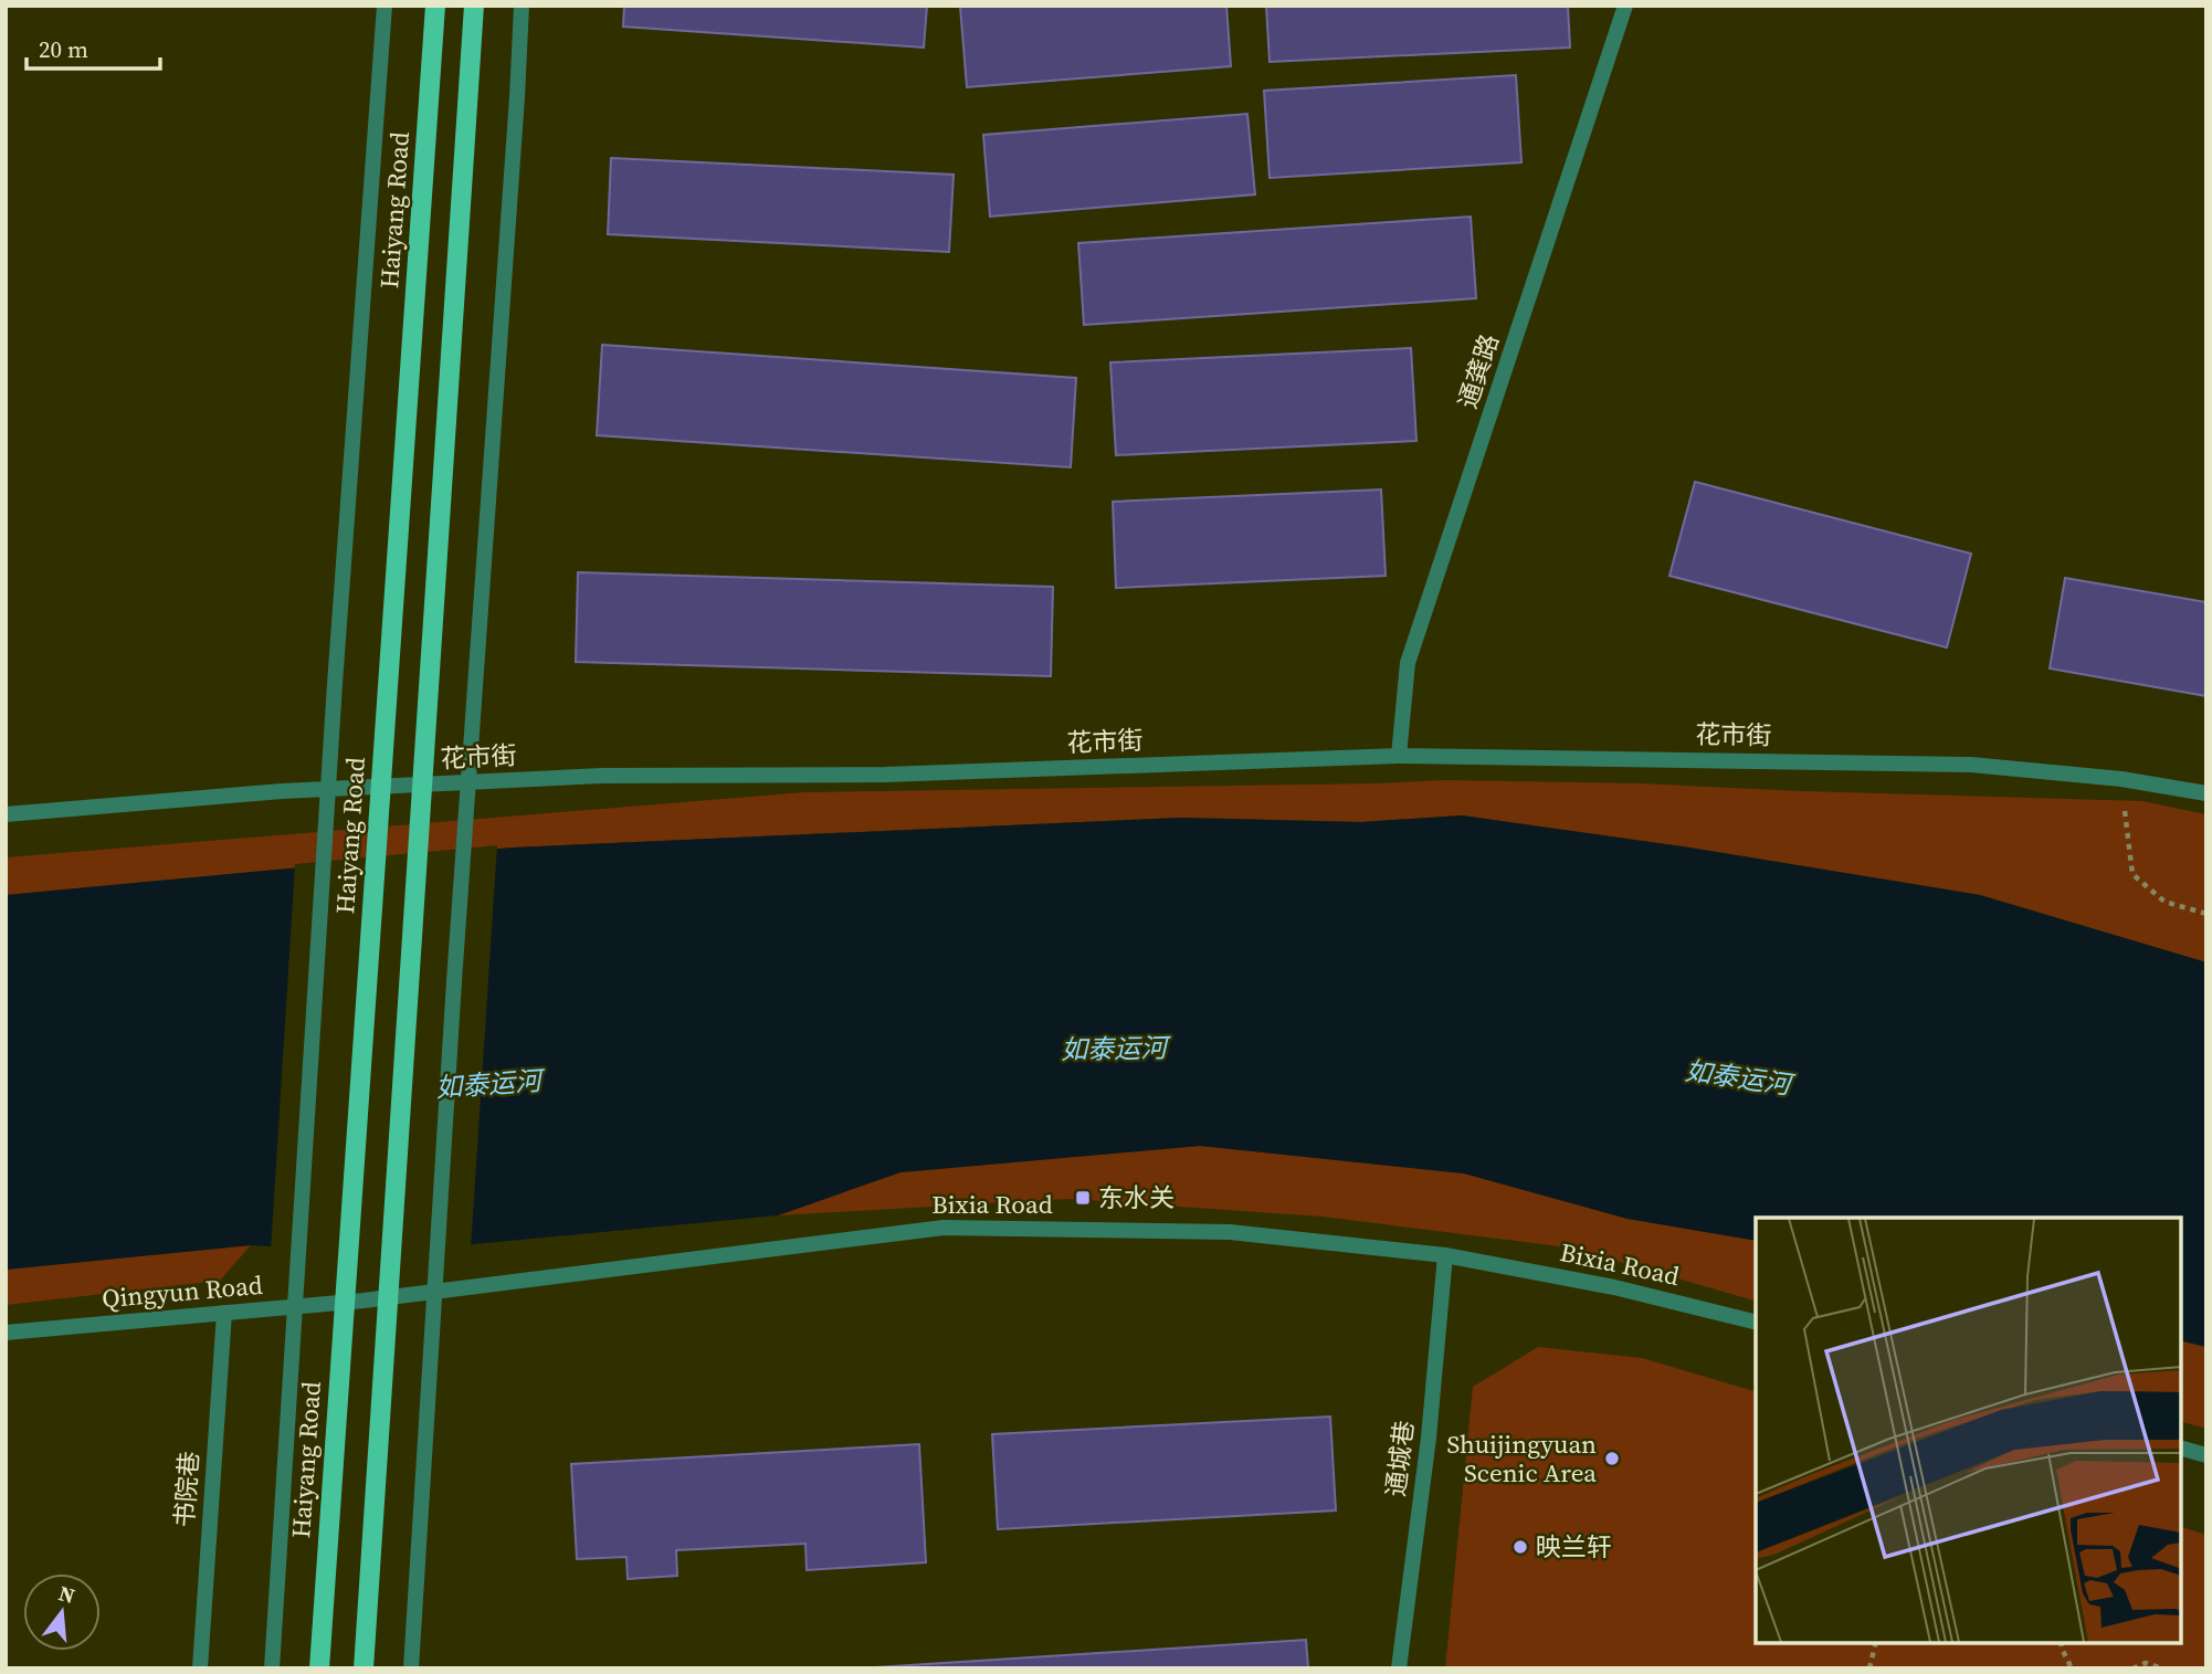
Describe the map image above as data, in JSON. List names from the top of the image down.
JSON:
{
  "streets": {
    "main road": ["Haiyang Road"],
    "street": [
      "通龚路",
      "花市街",
      "Bixia Road",
      "Qingyun Road",
      "通城巷",
      "书院巷"
    ]
  },
  "crossings": [
    ["通龚路", "花市街"],
    ["Bixia Road", "Qingyun Road"],
    ["Bixia Road", "通城巷"],
    ["Qingyun Road", "书院巷"]
  ],
  "water": ["如泰运河"],
  "places": {
    "transit": ["东水关"],
    "other": ["Shuijingyuan Scenic Area", "映兰轩"]
  },
  "scale_bar": "20 m",
  "north": "top"
}
